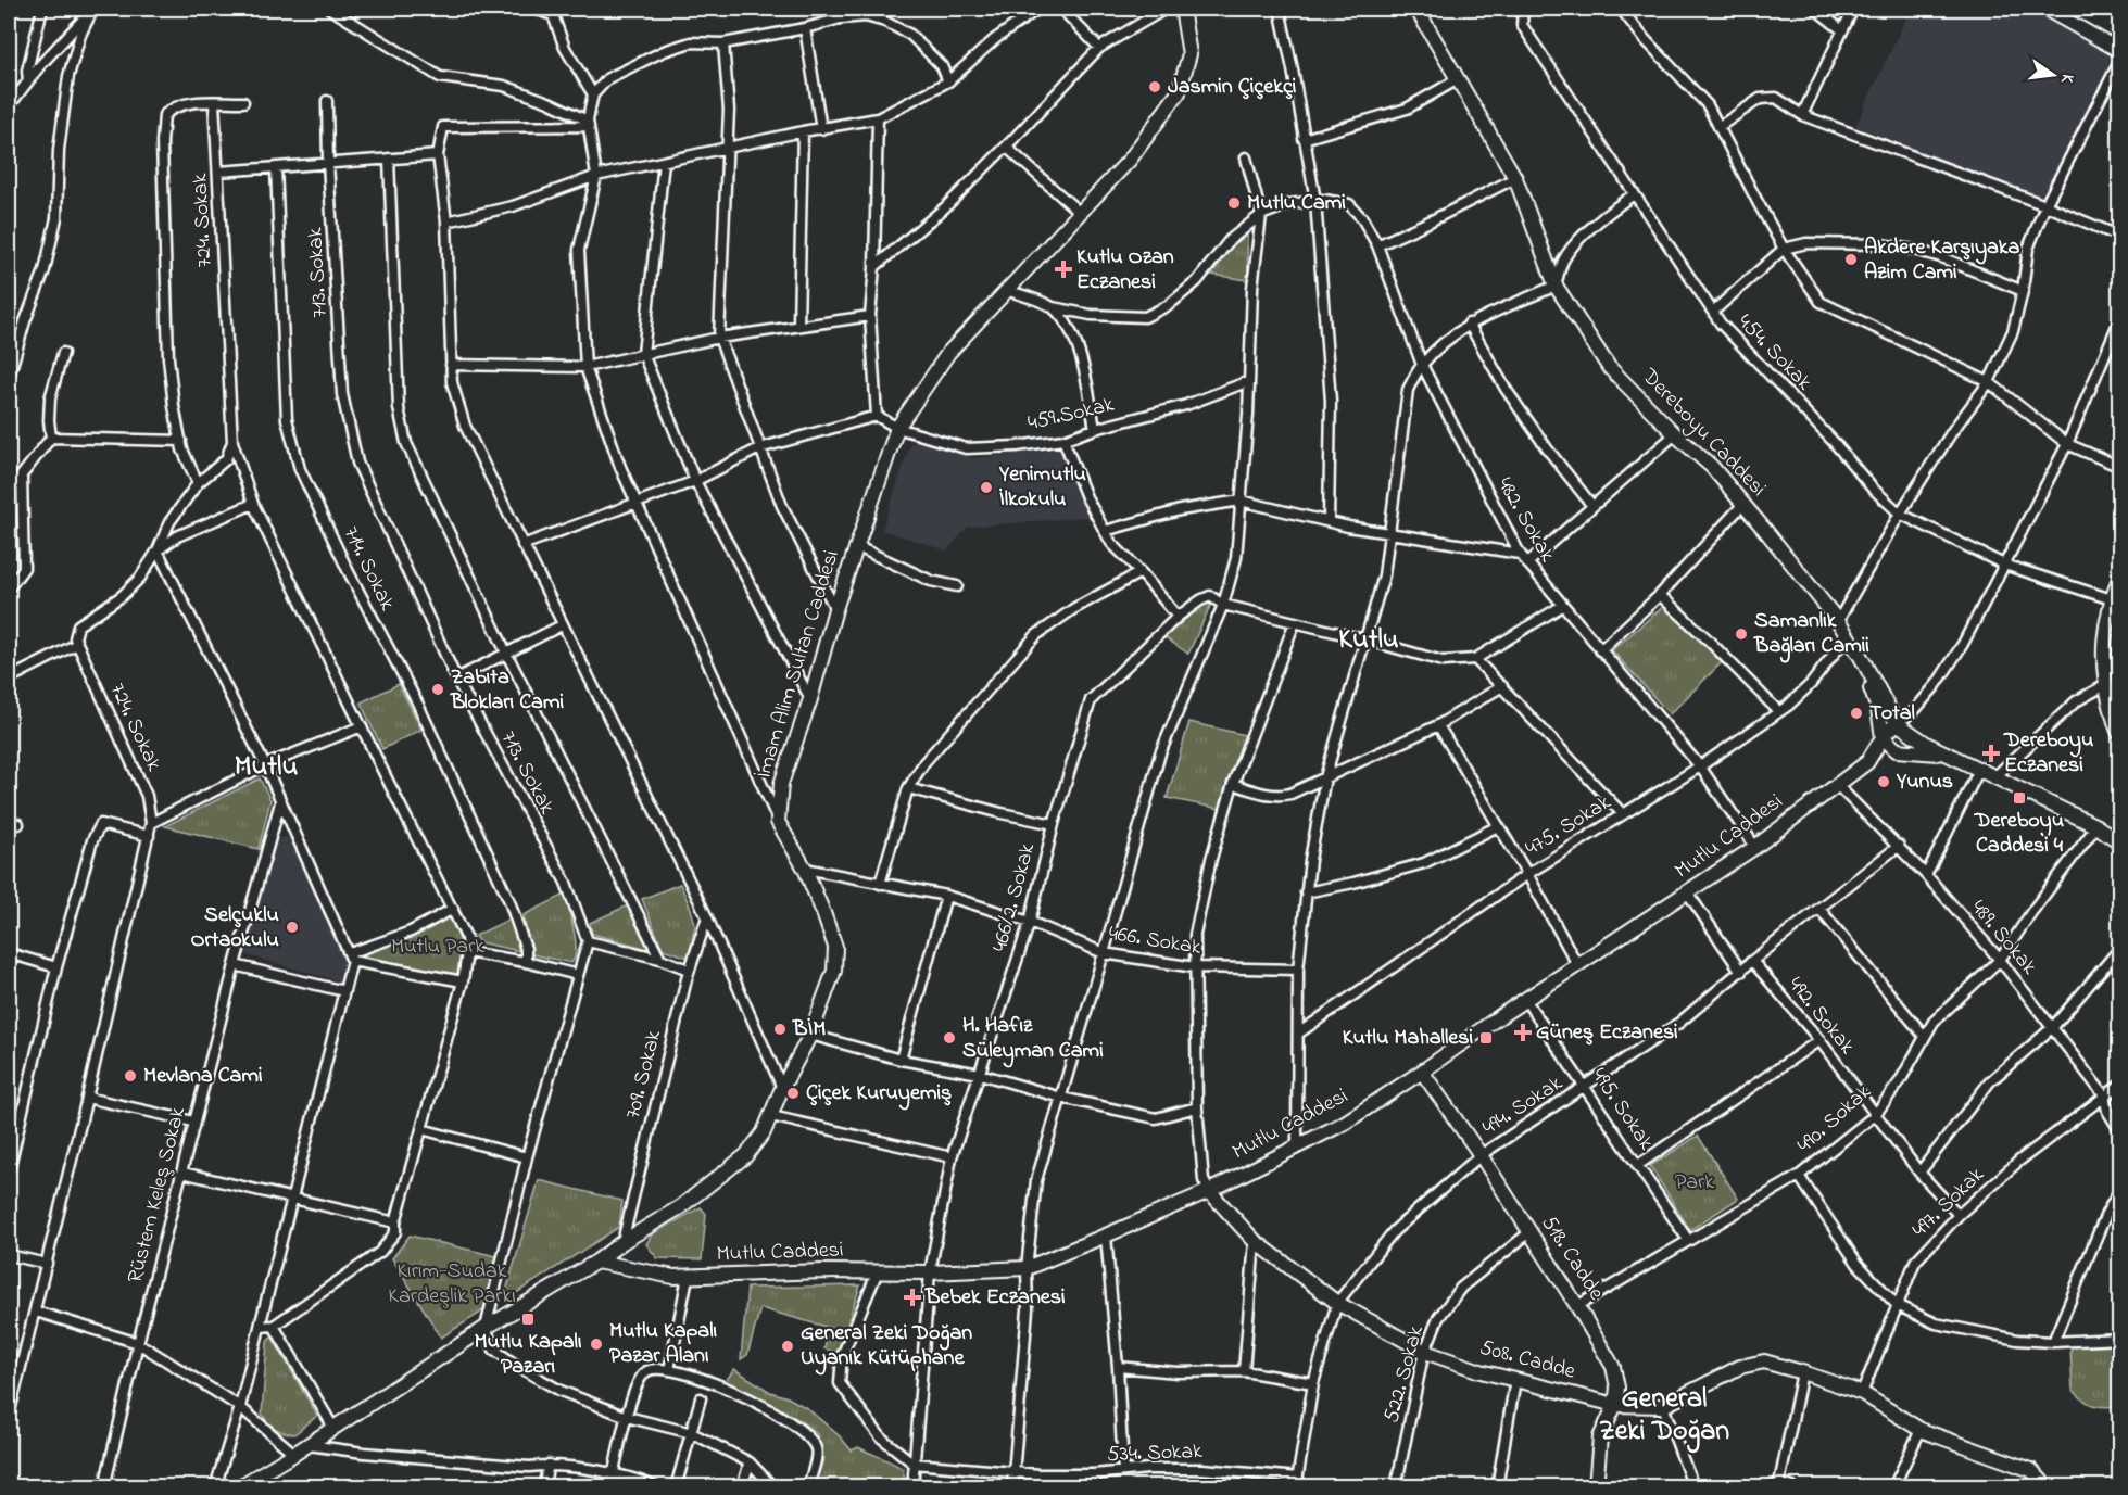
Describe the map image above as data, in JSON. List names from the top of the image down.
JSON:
{
  "streets": {
    "street": [
      "724. Sokak",
      "713. Sokak",
      "454. Sokak",
      "459.Sokak",
      "Dereboyu Caddesi",
      "482. Sokak",
      "714. Sokak",
      "İmam Alim Sultan Caddesi",
      "475. Sokak",
      "Mutlu Caddesi",
      "466/2. Sokak",
      "489. Sokak",
      "466. Sokak",
      "492. Sokak",
      "709. Sokak",
      "494. Sokak",
      "495. Sokak",
      "490. Sokak",
      "Rüstem Keleş Sokak",
      "497. Sokak",
      "518. Cadde",
      "508. Cadde",
      "522. Sokak",
      "534. Sokak"
    ]
  },
  "crossings": [
    ["459.Sokak", "İmam Alim Sultan Caddesi"],
    ["Dereboyu Caddesi", "475. Sokak"],
    ["Dereboyu Caddesi", "Mutlu Caddesi"],
    ["Dereboyu Caddesi", "490. Sokak"],
    ["482. Sokak", "475. Sokak"],
    ["482. Sokak", "Mutlu Caddesi"],
    ["Mutlu Caddesi", "466/2. Sokak"],
    ["Mutlu Caddesi", "489. Sokak"],
    ["Mutlu Caddesi", "495. Sokak"],
    ["Mutlu Caddesi", "518. Cadde"],
    ["Mutlu Caddesi", "508. Cadde"],
    ["466/2. Sokak", "466. Sokak"],
    ["466/2. Sokak", "534. Sokak"],
    ["489. Sokak", "494. Sokak"],
    ["489. Sokak", "490. Sokak"],
    ["489. Sokak", "497. Sokak"],
    ["492. Sokak", "494. Sokak"],
    ["492. Sokak", "490. Sokak"],
    ["492. Sokak", "497. Sokak"],
    ["494. Sokak", "495. Sokak"],
    ["494. Sokak", "518. Cadde"],
    ["494. Sokak", "508. Cadde"],
    ["494. Sokak", "534. Sokak"],
    ["495. Sokak", "490. Sokak"],
    ["490. Sokak", "518. Cadde"],
    ["497. Sokak", "508. Cadde"],
    ["518. Cadde", "508. Cadde"],
    ["518. Cadde", "522. Sokak"],
    ["508. Cadde", "522. Sokak"]
  ],
  "districts": ["Kutlu", "Mutlu", "General Zeki Doğan"],
  "parks": ["Mutlu Park", "Park", "Kırım-Sudak Kardeşlik Parkı"],
  "places": {
    "other": [
      "Jasmin Çiçekçi",
      "Mutlu Cami",
      "Akdere Karşıyaka Azim Cami",
      "Yenimutlu İlkokulu",
      "Samanlık Bağları Camii",
      "Zabıta Blokları Cami",
      "Total",
      "Yunus",
      "Selçuklu Ortaokulu",
      "BİM",
      "H. Hafız Süleyman Cami",
      "Mevlana Cami",
      "Çiçek Kuruyemiş",
      "Mutlu Kapalı Pazar Alanı",
      "General Zeki Doğan Uyanık Kütüphane"
    ],
    "health": [
      "Kutlu Ozan Eczanesi",
      "Dereboyu Eczanesi",
      "Güneş Eczanesi",
      "Bebek Eczanesi"
    ],
    "transit": ["Dereboyu Caddesi 4", "Kutlu Mahallesi", "Mutlu Kapalı Pazarı"]
  },
  "north": "right"
}
